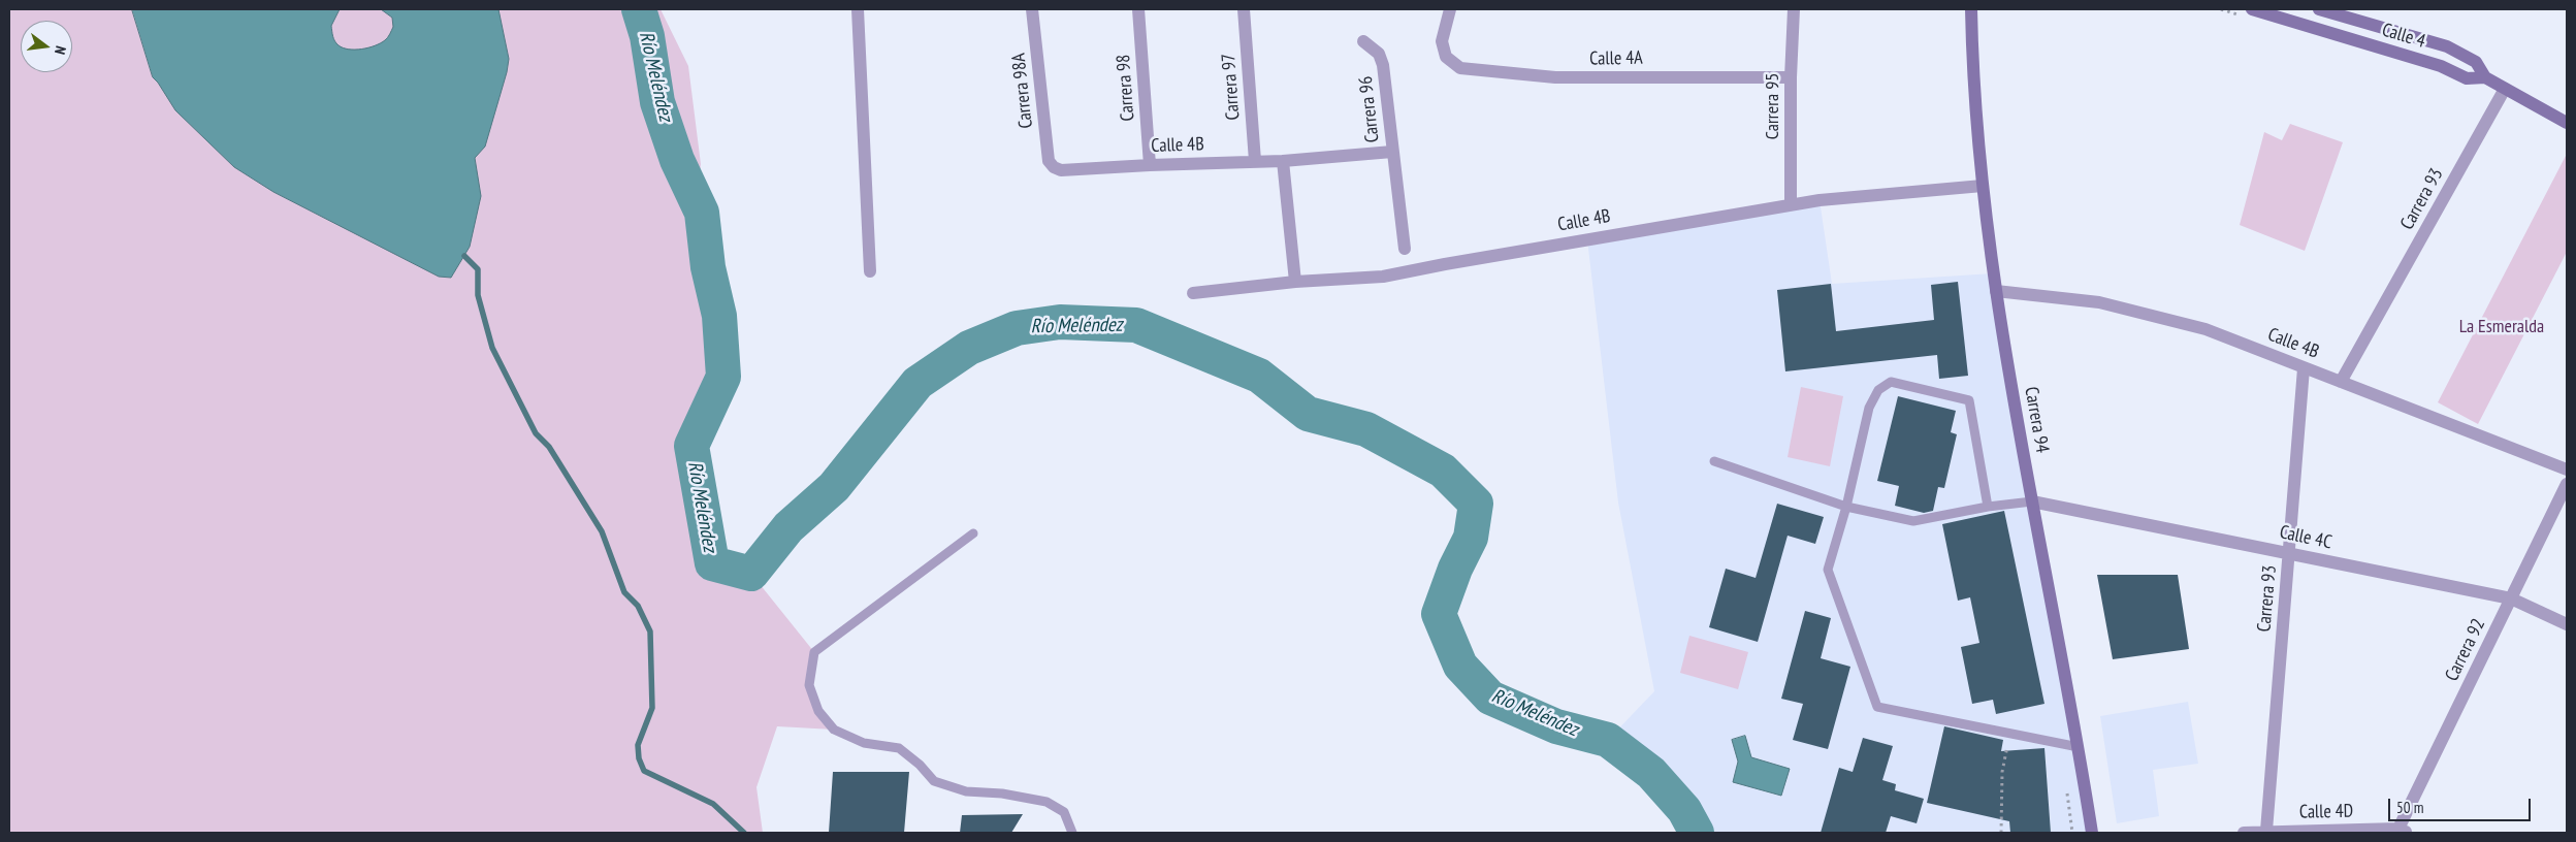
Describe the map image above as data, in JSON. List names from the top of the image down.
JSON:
{
  "streets": {
    "street": [
      "Calle 4",
      "Calle 4A",
      "Carrera 97",
      "Carrera 98",
      "Carrera 98A",
      "Carrera 95",
      "Carrera 96",
      "Calle 4B",
      "Carrera 93",
      "Carrera 94",
      "Calle 4C",
      "Carrera 92",
      "Calle 4D"
    ]
  },
  "crossings": [
    ["Calle 4", "Carrera 93"],
    ["Calle 4A", "Carrera 95"],
    ["Carrera 97", "Calle 4B"],
    ["Carrera 98", "Calle 4B"],
    ["Carrera 98A", "Calle 4B"],
    ["Carrera 95", "Calle 4B"],
    ["Carrera 96", "Calle 4B"],
    ["Calle 4B", "Carrera 93"],
    ["Calle 4B", "Carrera 94"],
    ["Carrera 93", "Calle 4C"],
    ["Carrera 93", "Calle 4D"],
    ["Carrera 94", "Calle 4C"],
    ["Calle 4C", "Carrera 92"],
    ["Carrera 92", "Calle 4D"]
  ],
  "water": ["Río Meléndez"],
  "parks": ["La Esmeralda"],
  "scale_bar": "50 m",
  "north": "right"
}
